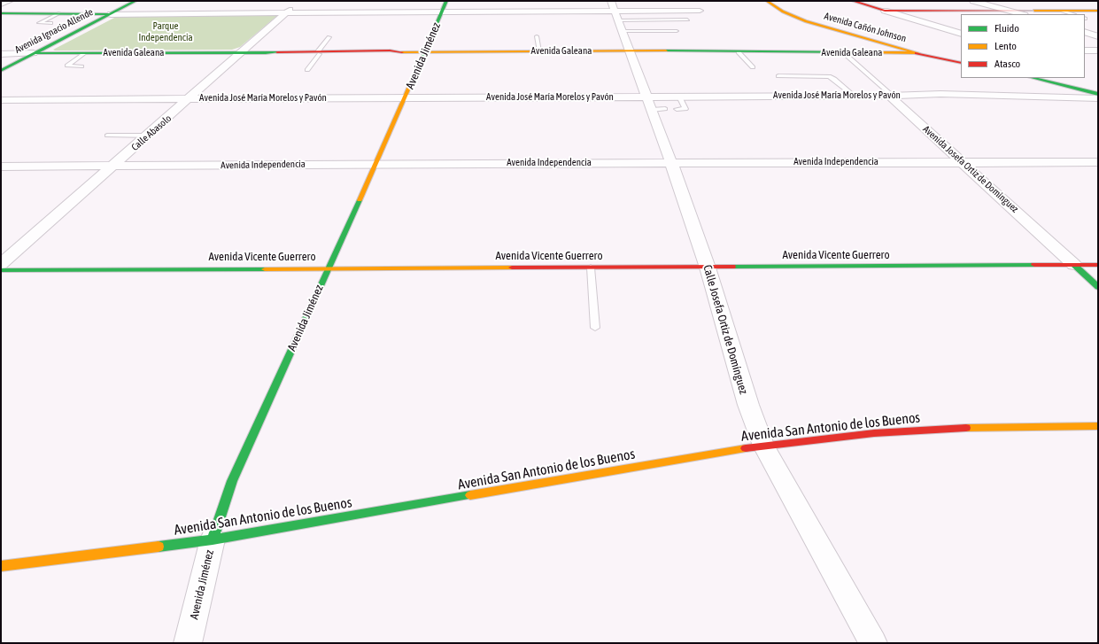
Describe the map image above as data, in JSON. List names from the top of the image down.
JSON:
{
  "streets": {
    "street": [
      "Avenida Cañón Johnson",
      "Avenida Ignacio Allende",
      "Avenida Galeana",
      "Avenida Jiménez",
      "Avenida José María Morelos y Pavón",
      "Calle Abasolo",
      "Avenida Independencia",
      "Avenida Josefa Ortiz de Domínguez",
      "Avenida Vicente Guerrero",
      "Calle Josefa Ortiz de Domínguez",
      "Avenida San Antonio de los Buenos"
    ]
  },
  "crossings": [
    ["Avenida Cañón Johnson", "Avenida Galeana"],
    ["Avenida Ignacio Allende", "Avenida Galeana"],
    ["Avenida Galeana", "Avenida Jiménez"],
    ["Avenida Galeana", "Calle Abasolo"],
    ["Avenida Galeana", "Avenida Josefa Ortiz de Domínguez"],
    ["Avenida Galeana", "Calle Josefa Ortiz de Domínguez"],
    ["Avenida Jiménez", "Avenida José María Morelos y Pavón"],
    ["Avenida Jiménez", "Avenida Independencia"],
    ["Avenida Jiménez", "Avenida Vicente Guerrero"],
    ["Avenida Jiménez", "Avenida San Antonio de los Buenos"],
    ["Avenida José María Morelos y Pavón", "Calle Abasolo"],
    ["Avenida José María Morelos y Pavón", "Avenida Josefa Ortiz de Domínguez"],
    ["Avenida José María Morelos y Pavón", "Calle Josefa Ortiz de Domínguez"],
    ["Calle Abasolo", "Avenida Independencia"],
    ["Avenida Independencia", "Avenida Josefa Ortiz de Domínguez"],
    ["Avenida Independencia", "Calle Josefa Ortiz de Domínguez"],
    ["Avenida Josefa Ortiz de Domínguez", "Avenida Vicente Guerrero"],
    ["Avenida Vicente Guerrero", "Calle Josefa Ortiz de Domínguez"],
    ["Calle Josefa Ortiz de Domínguez", "Avenida San Antonio de los Buenos"]
  ],
  "parks": ["Parque Independencia"],
  "legend": ["Fluido", "Lento", "Atasco"]
}
